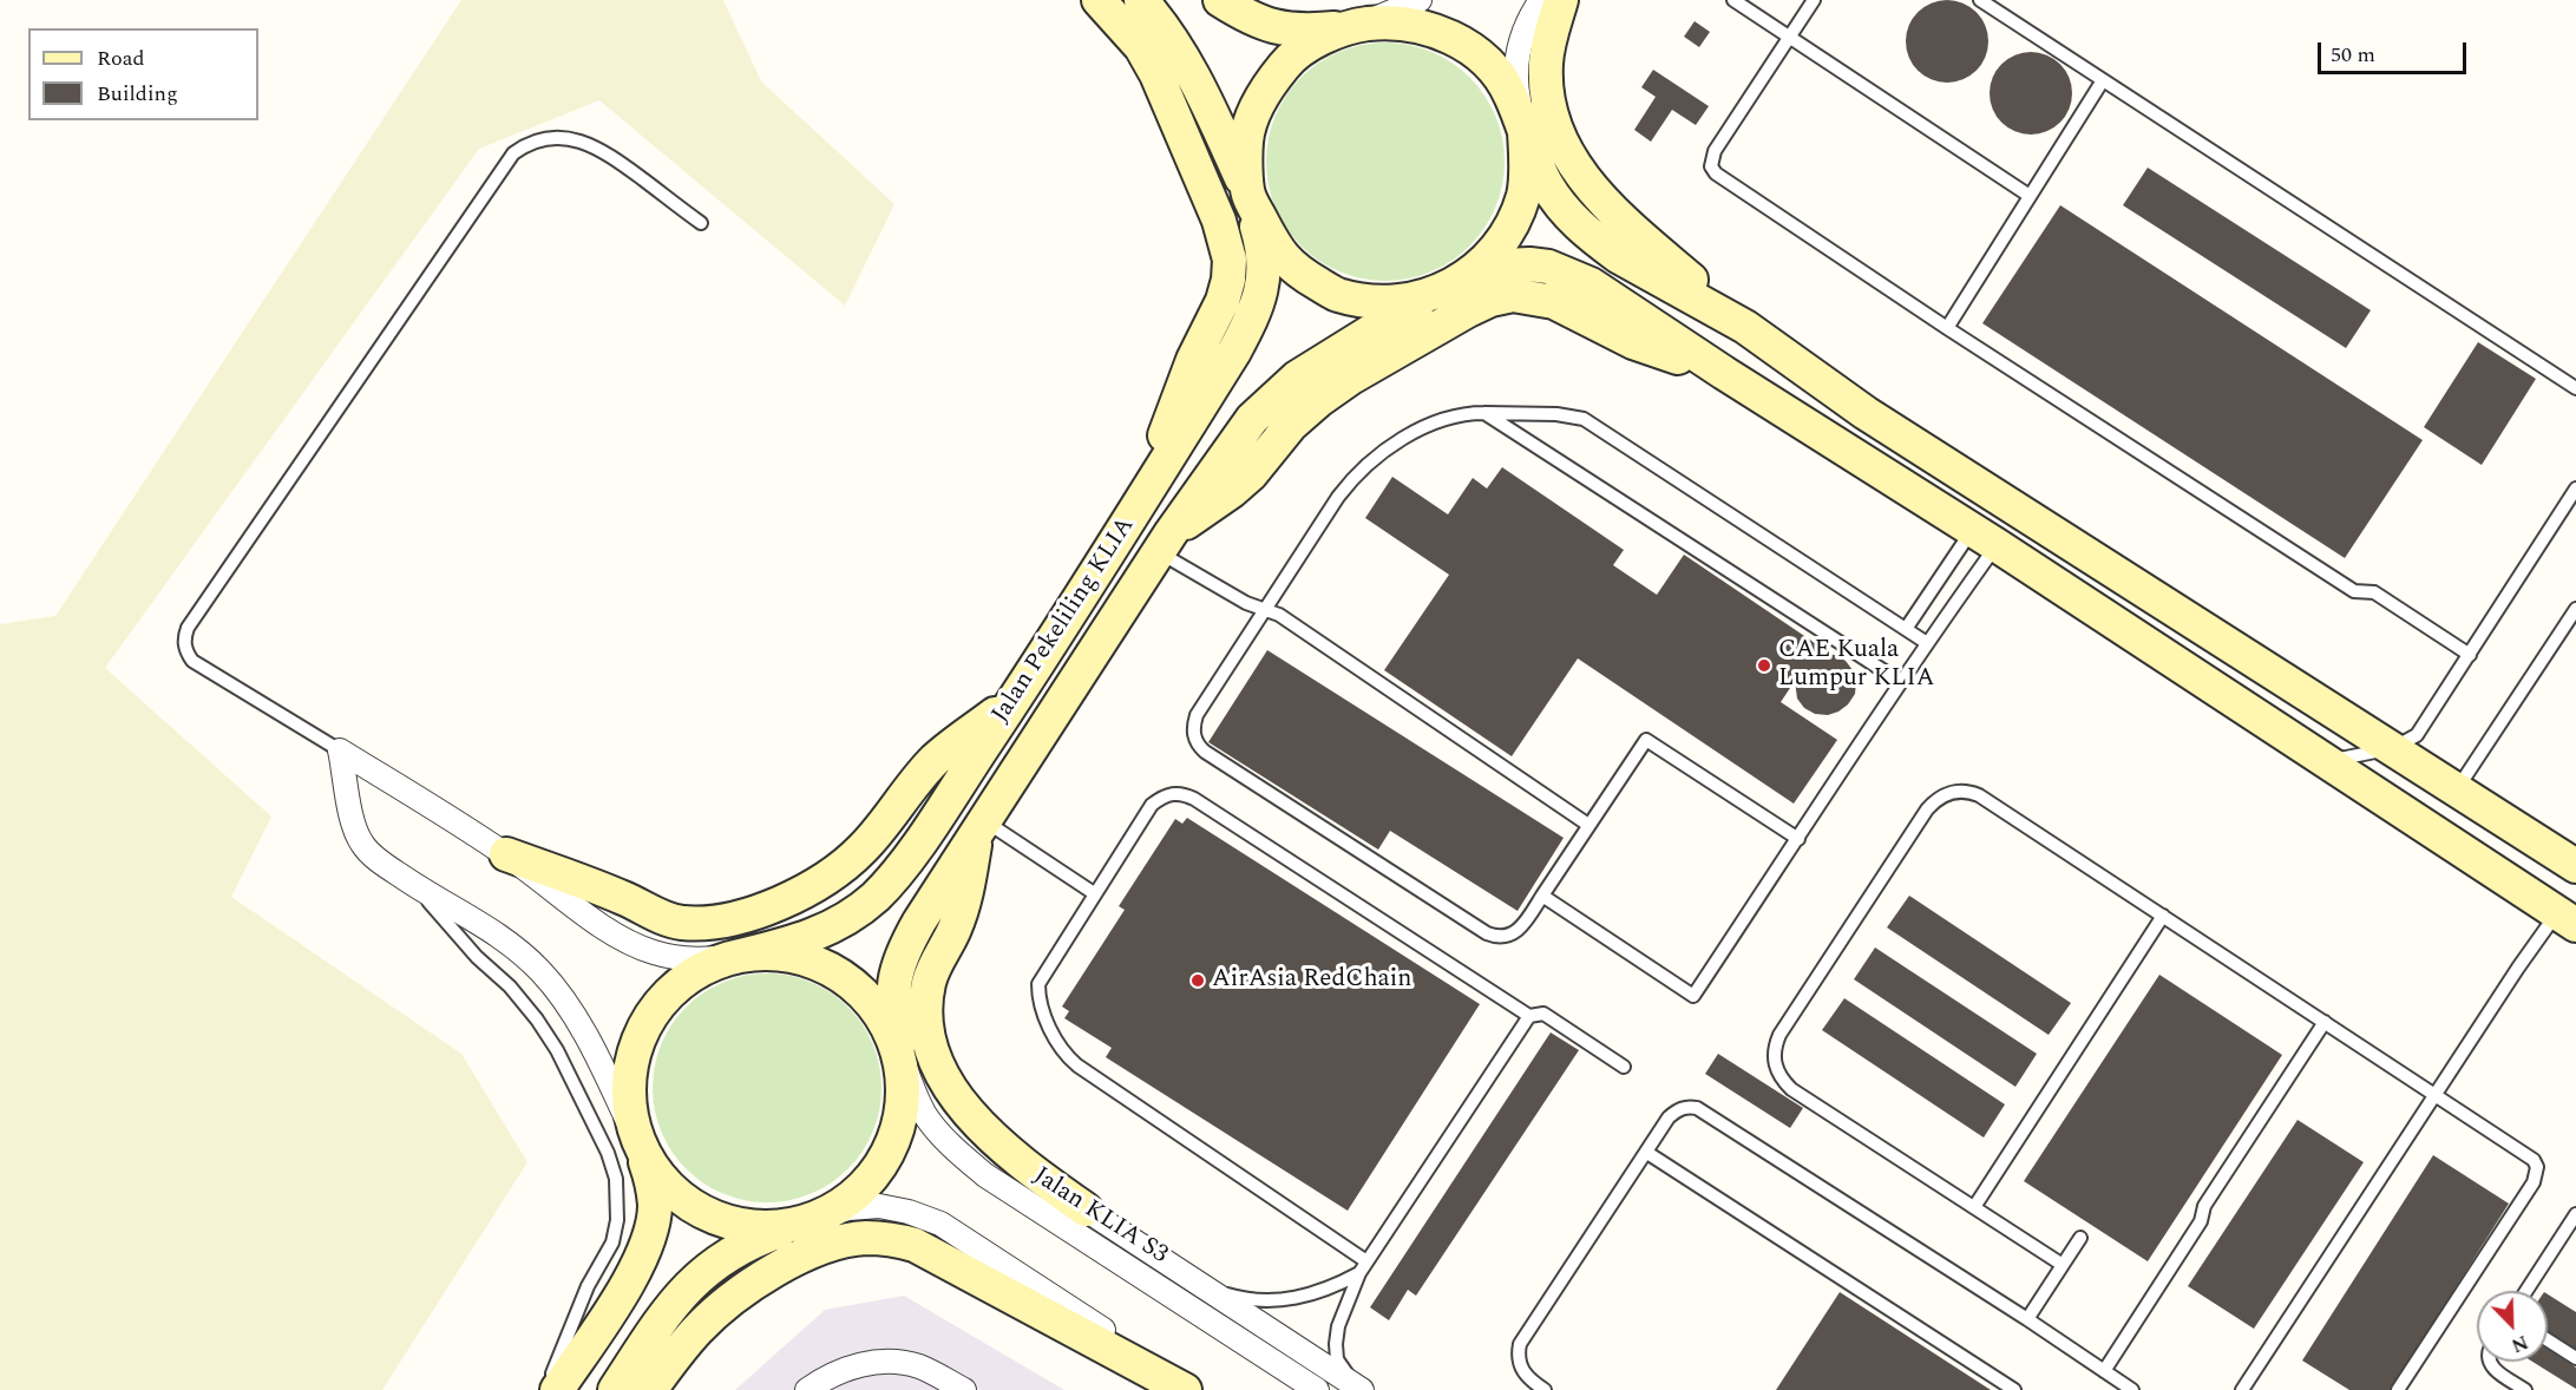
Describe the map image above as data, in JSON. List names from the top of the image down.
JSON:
{
  "streets": {
    "main road": ["Jalan Pekeliling KLIA"],
    "street": ["Jalan KLIA S3"]
  },
  "crossings": [
    ["Jalan Pekeliling KLIA", "Jalan KLIA S3"]
  ],
  "places": ["CAE Kuala Lumpur KLIA", "AirAsia RedChain"],
  "legend": ["Road", "Building"],
  "scale_bar": "50 m",
  "north": "bottom right"
}
